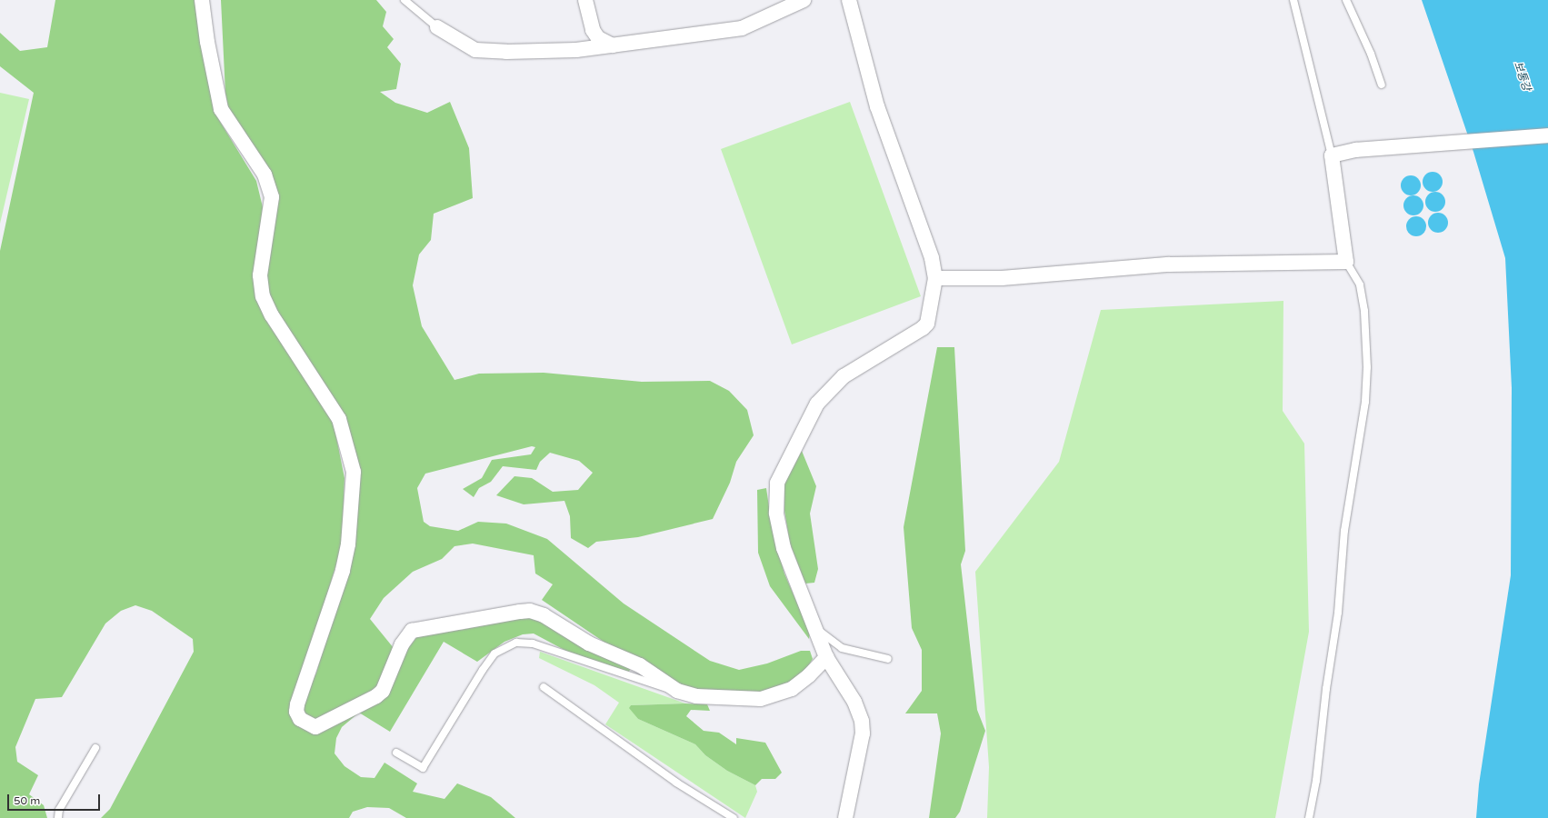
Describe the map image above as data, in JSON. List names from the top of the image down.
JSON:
{
  "water": ["보통강"],
  "scale_bar": "50 m"
}
